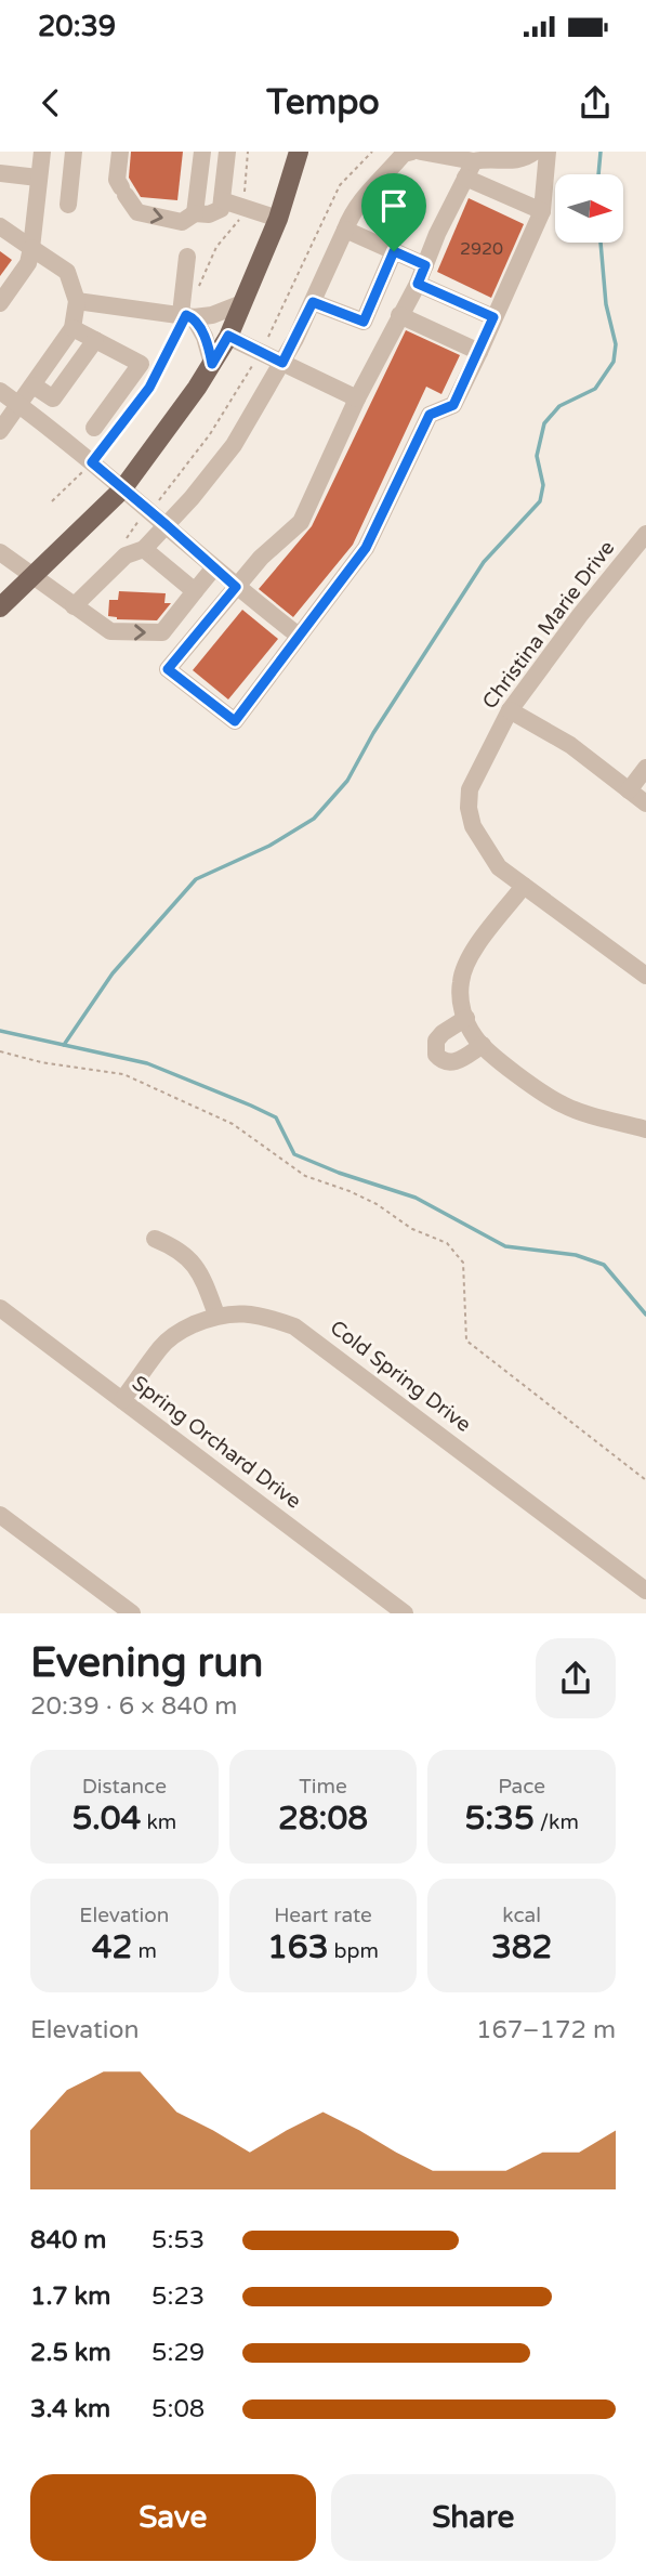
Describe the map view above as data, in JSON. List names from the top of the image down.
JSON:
{
  "streets": {
    "street": ["Christina Marie Drive", "Cold Spring Drive", "Spring Orchard Drive"]
  },
  "crossings": [
    ["Cold Spring Drive", "Spring Orchard Drive"]
  ],
  "house_numbers": ["2920"],
  "north": "right",
  "page": {
    "status": "20:39",
    "header": "Tempo",
    "heading": ["Evening run", "20:39 · 6 × 840 m"],
    "stats": [
      ["Distance", "5.04 km"],
      ["Time", "28:08"],
      ["Pace", "5:35 /km"],
      ["Elevation", "42 m"],
      ["Heart rate", "163 bpm"],
      ["kcal", "382"]
    ],
    "chart": ["Elevation", "167–172 m"],
    "list": [
      {
        "name": "840 m",
        "note": "5:53"
      },
      {
        "name": "1.7 km",
        "note": "5:23"
      },
      {
        "name": "2.5 km",
        "note": "5:29"
      },
      {
        "name": "3.4 km",
        "note": "5:08"
      }
    ],
    "buttons": ["Save", "Share"]
  }
}
